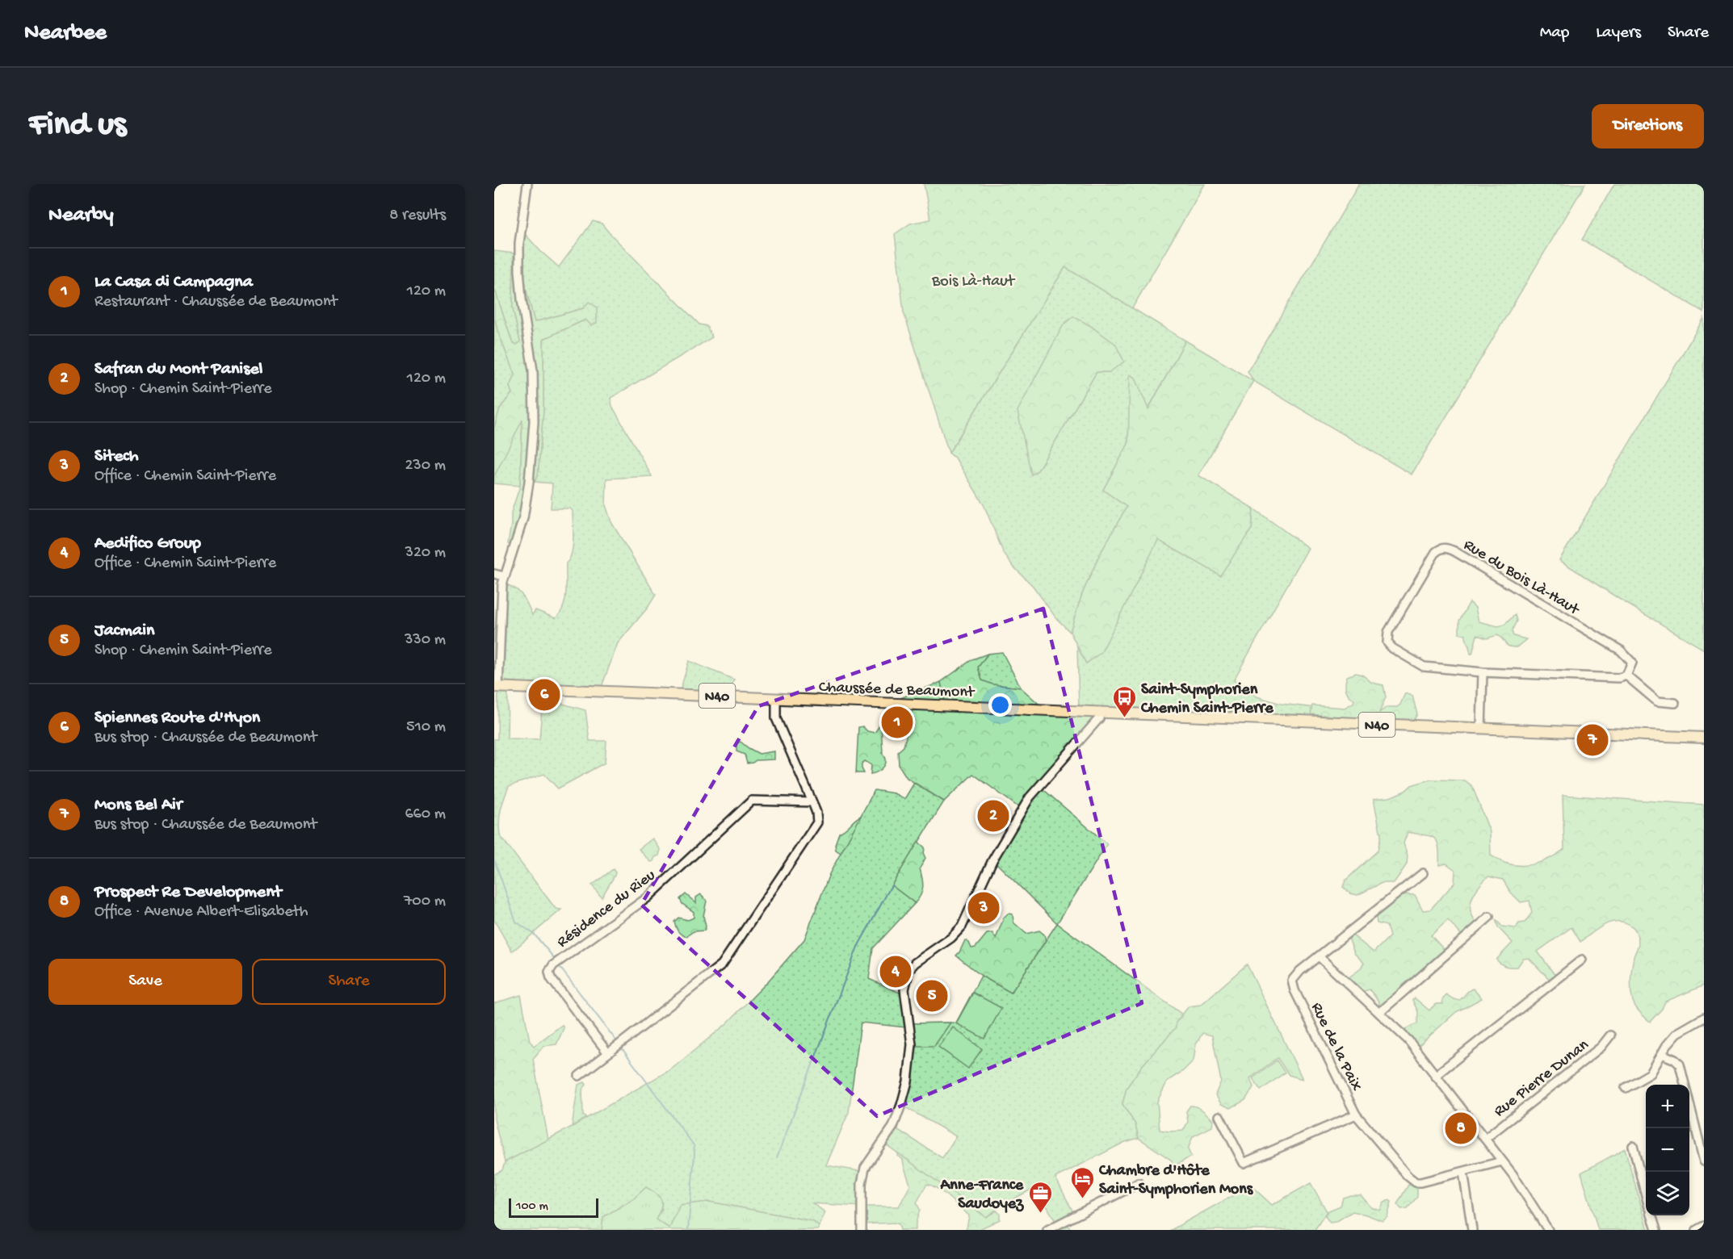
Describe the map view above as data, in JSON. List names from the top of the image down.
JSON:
{
  "streets": {
    "main road": ["Chaussée de Beaumont", "N40"],
    "street": [
      "Rue du Bois Là-Haut",
      "Résidence du Rieu",
      "Rue de la Paix",
      "Rue Pierre Dunan"
    ]
  },
  "parks": ["Bois Là-Haut"],
  "places": {
    "bus stop": ["Saint-Symphorien Chemin Saint-Pierre"],
    "hotel": ["Chambre d'Hôte Saint-Symphorien Mons"],
    "office": ["Anne-France Saudoyez"]
  },
  "scale_bar": "100 m",
  "page": {
    "header": "Nearbee",
    "nav": ["Map", "Layers", "Share"],
    "buttons": [
      "Directions",
      ["Save", "Share"]
    ],
    "title": "Find us",
    "heading": ["Nearby", "8 results"],
    "list": [
      {
        "mark": "1",
        "name": "La Casa di Campagna",
        "note": "Restaurant · Chaussée de Beaumont",
        "value": "120 m"
      },
      {
        "mark": "2",
        "name": "Safran du Mont Panisel",
        "note": "Shop · Chemin Saint-Pierre",
        "value": "120 m"
      },
      {
        "mark": "3",
        "name": "Sitech",
        "note": "Office · Chemin Saint-Pierre",
        "value": "230 m"
      },
      {
        "mark": "4",
        "name": "Aedifico Group",
        "note": "Office · Chemin Saint-Pierre",
        "value": "320 m"
      },
      {
        "mark": "5",
        "name": "Jacmain",
        "note": "Shop · Chemin Saint-Pierre",
        "value": "330 m"
      },
      {
        "mark": "6",
        "name": "Spiennes Route d'Hyon",
        "note": "Bus stop · Chaussée de Beaumont",
        "value": "510 m"
      },
      {
        "mark": "7",
        "name": "Mons Bel Air",
        "note": "Bus stop · Chaussée de Beaumont",
        "value": "660 m"
      },
      {
        "mark": "8",
        "name": "Prospect Re Development",
        "note": "Office · Avenue Albert-Elisabeth",
        "value": "700 m"
      }
    ],
    "pins": [
      "6",
      "1",
      "7",
      "2",
      "3",
      "4",
      "5",
      "8"
    ],
    "map_buttons": ["+", "−"],
    "scale": "100 m"
  }
}
